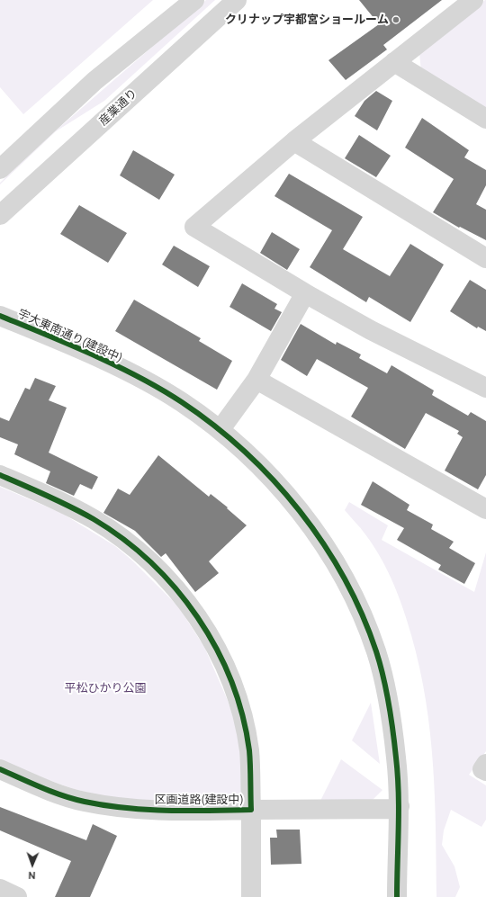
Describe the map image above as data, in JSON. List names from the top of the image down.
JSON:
{
  "streets": {
    "street": ["産業通り", "宇大東南通り(建設中)", "区画道路(建設中)"]
  },
  "crossings": [
    ["宇大東南通り(建設中)", "区画道路(建設中)"]
  ],
  "parks": ["平松ひかり公園"],
  "places": ["クリナップ宇都宮ショールーム"],
  "north": "bottom"
}
